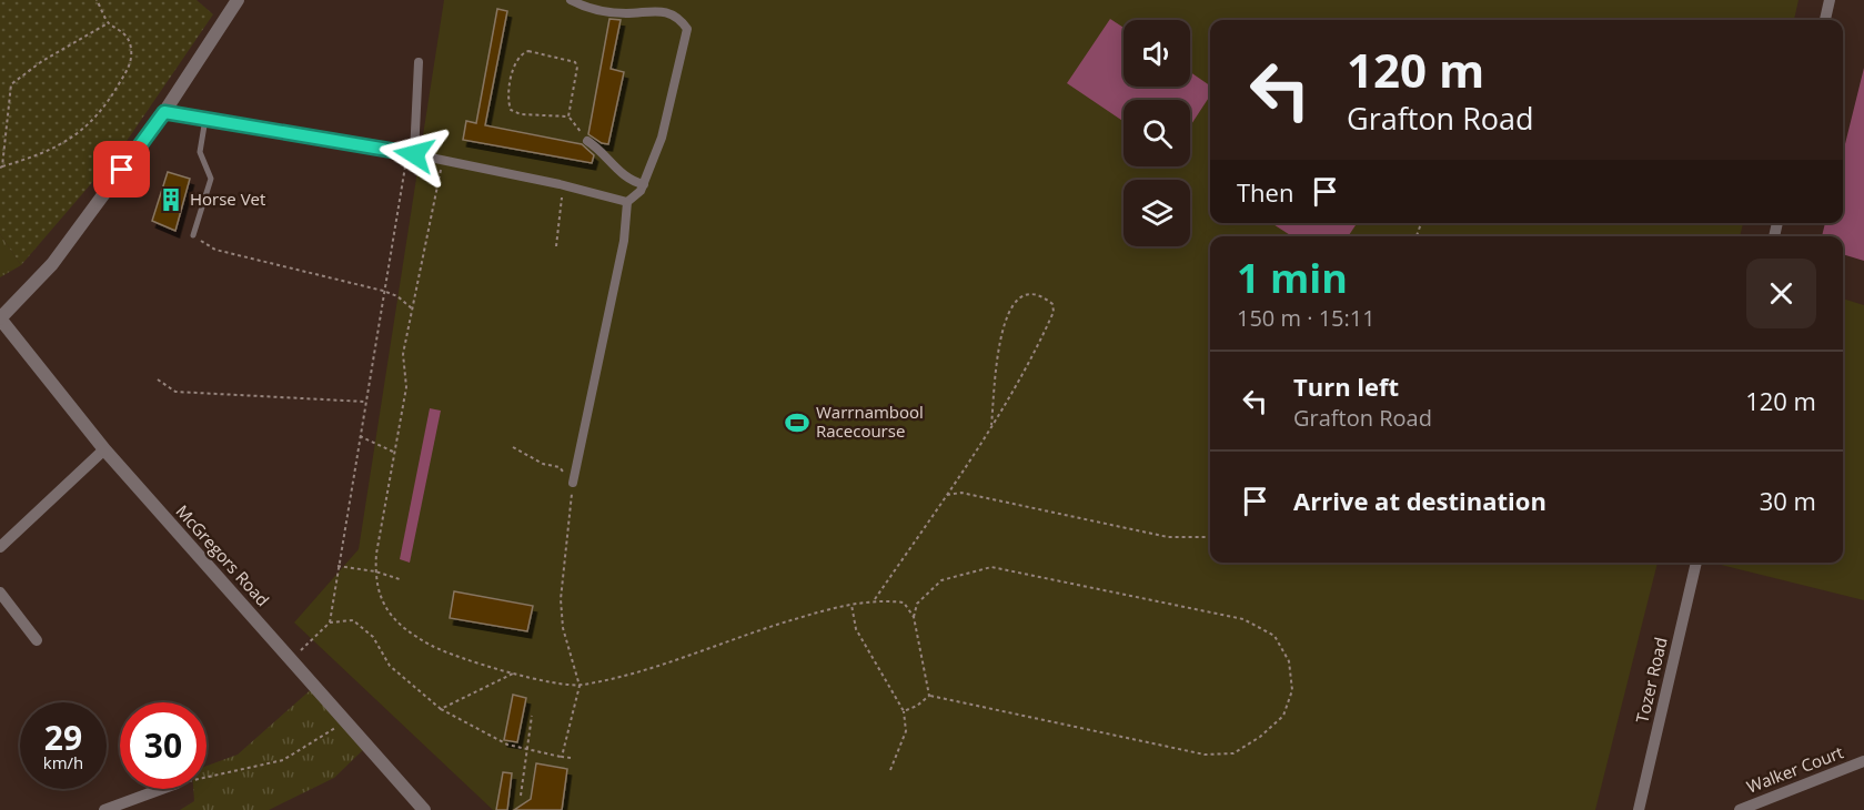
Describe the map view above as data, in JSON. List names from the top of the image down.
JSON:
{
  "streets": {
    "street": ["McGregors Road", "Tozer Road", "Walker Court"]
  },
  "places": {
    "building": ["Horse Vet"],
    "sports": ["Warrnambool Racecourse"]
  },
  "page": {
    "turn": ["120 m", "Grafton Road"],
    "then": "Then",
    "heading": ["1 min", "150 m · 15:11"],
    "list": [
      {
        "name": "Turn left",
        "note": "Grafton Road",
        "value": "120 m"
      },
      {
        "name": "Arrive at destination",
        "value": "30 m"
      }
    ],
    "speed": "29 km/h",
    "limit": "30"
  }
}
